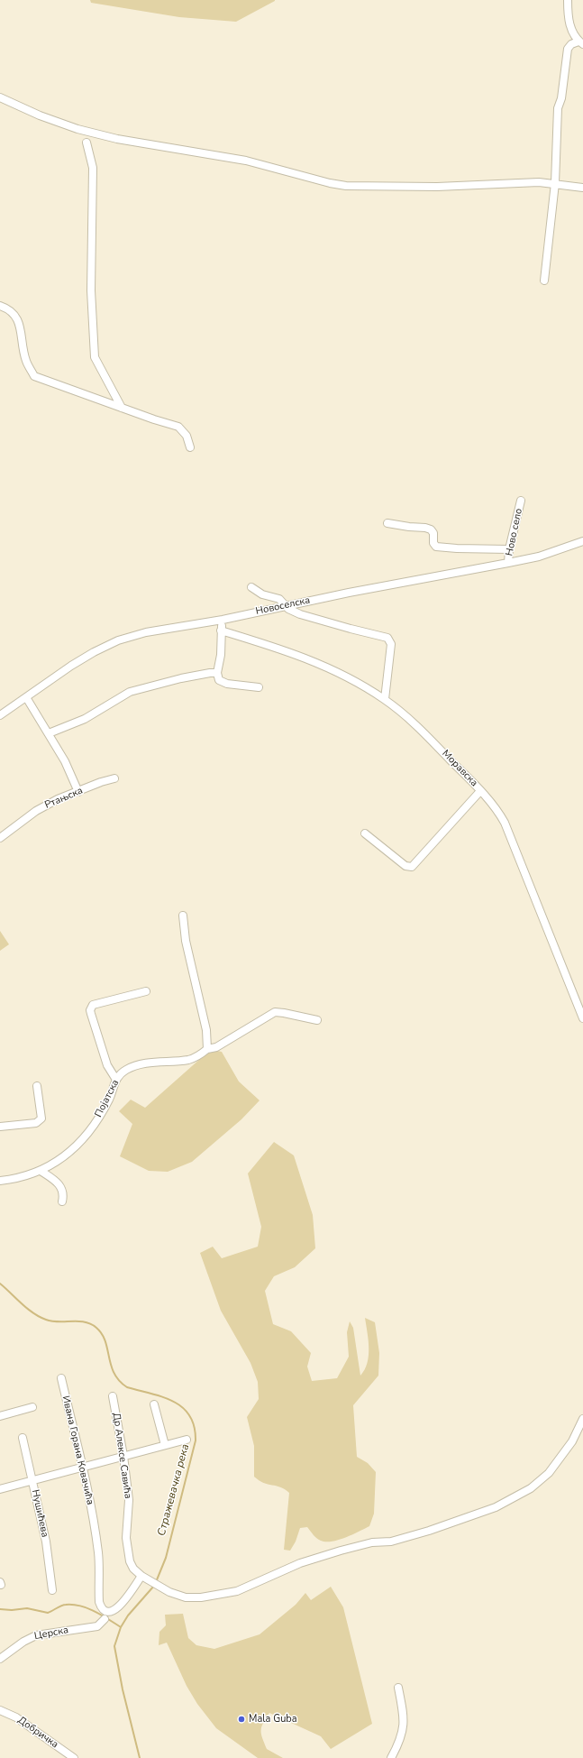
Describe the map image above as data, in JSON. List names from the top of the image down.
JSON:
{
  "streets": {
    "street": [
      "Ново село",
      "Новоселска",
      "Моравска",
      "Ртањска",
      "Појатска",
      "Ивана Горана Ковачића",
      "Др Алексе Савића",
      "Нушићева",
      "Церска",
      "Добричка"
    ]
  },
  "crossings": [
    ["Ново село", "Новоселска"],
    ["Ивана Горана Ковачића", "Церска"],
    ["Др Алексе Савића", "Церска"]
  ],
  "water": ["Стражевачка река"],
  "places": ["Mala Guba"]
}
